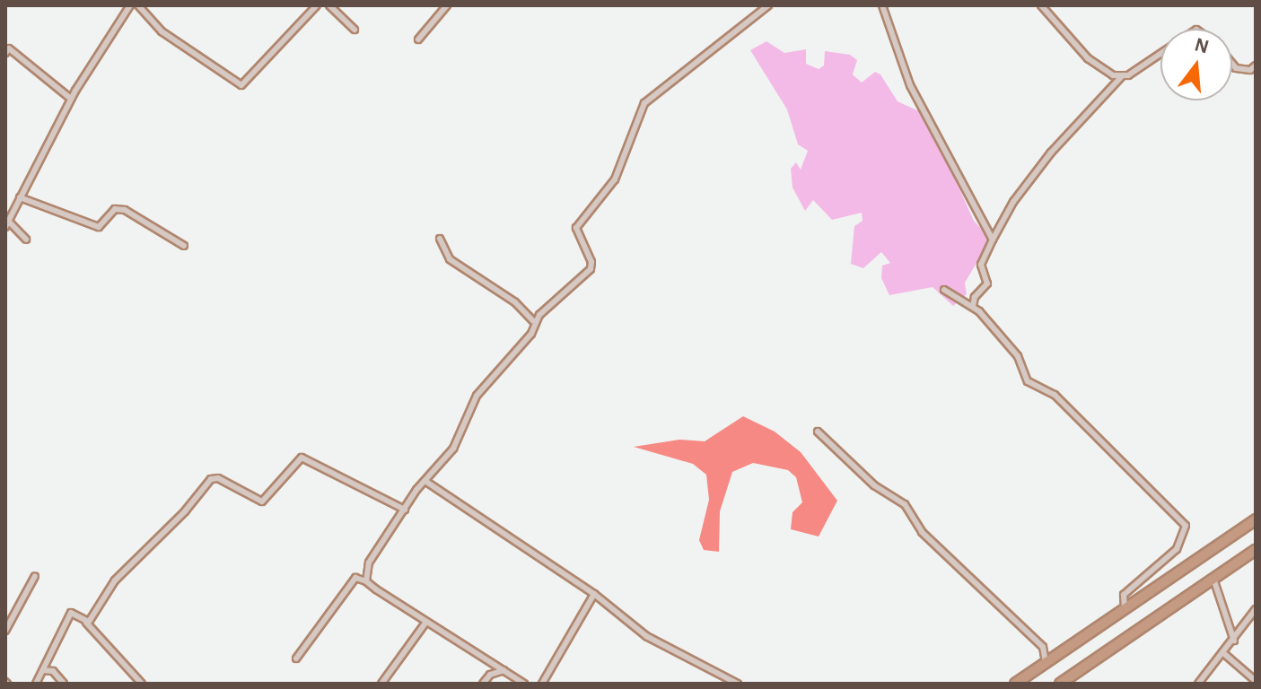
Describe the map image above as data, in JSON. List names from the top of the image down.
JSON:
{
  "north": "top"
}
